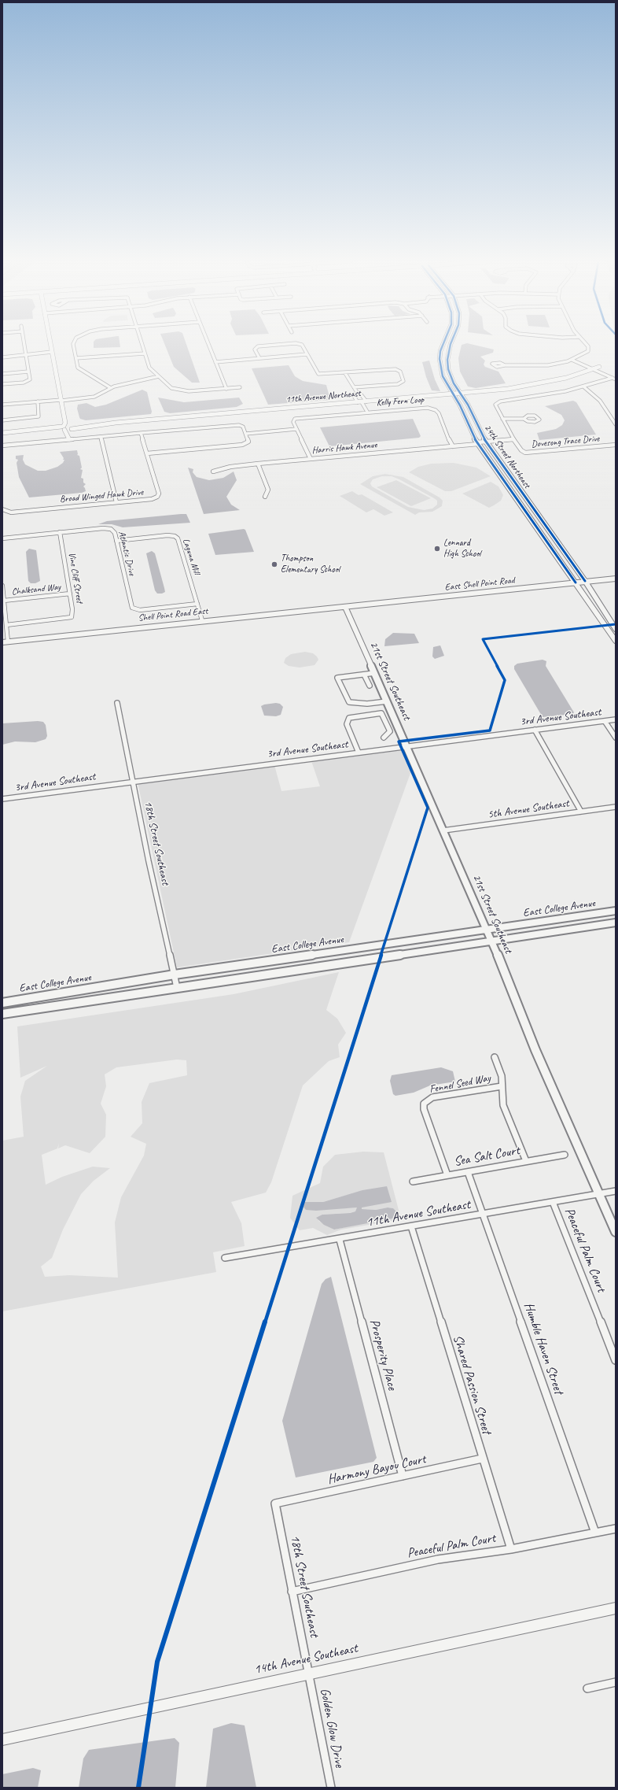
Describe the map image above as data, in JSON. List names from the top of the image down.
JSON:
{
  "streets": {
    "street": [
      "11th Avenue Northeast",
      "Kelly Fern Loop",
      "Dovesong Trace Drive",
      "Harris Hawk Avenue",
      "24th Street Northeast",
      "Broad Winged Hawk Drive",
      "Atlantic Drive",
      "Laguna Mill",
      "Vine Cliff Street",
      "East Shell Point Road",
      "Chalksand Way",
      "Shell Point Road East",
      "21st Street Southeast",
      "3rd Avenue Southeast",
      "5th Avenue Southeast",
      "18th Street Southeast",
      "East College Avenue",
      "Fennel Seed Way",
      "Sea Salt Court",
      "11th Avenue Southeast",
      "Peaceful Palm Court",
      "Humble Haven Street",
      "Prosperity Place",
      "Shared Passion Street",
      "Harmony Bayou Court",
      "14th Avenue Southeast",
      "Golden Glow Drive"
    ]
  },
  "crossings": [
    ["11th Avenue Northeast", "24th Street Northeast"],
    ["Kelly Fern Loop", "Harris Hawk Avenue"],
    ["Dovesong Trace Drive", "Harris Hawk Avenue"],
    ["Harris Hawk Avenue", "24th Street Northeast"],
    ["24th Street Northeast", "East Shell Point Road"],
    ["Atlantic Drive", "Laguna Mill"],
    ["Atlantic Drive", "Vine Cliff Street"],
    ["Laguna Mill", "Shell Point Road East"],
    ["Vine Cliff Street", "Chalksand Way"],
    ["East Shell Point Road", "Shell Point Road East"],
    ["East Shell Point Road", "21st Street Southeast"],
    ["Shell Point Road East", "21st Street Southeast"],
    ["21st Street Southeast", "3rd Avenue Southeast"],
    ["21st Street Southeast", "5th Avenue Southeast"],
    ["21st Street Southeast", "East College Avenue"],
    ["21st Street Southeast", "11th Avenue Southeast"],
    ["3rd Avenue Southeast", "18th Street Southeast"],
    ["18th Street Southeast", "East College Avenue"],
    ["18th Street Southeast", "Peaceful Palm Court"],
    ["18th Street Southeast", "Harmony Bayou Court"],
    ["18th Street Southeast", "14th Avenue Southeast"],
    ["18th Street Southeast", "Golden Glow Drive"],
    ["Fennel Seed Way", "Sea Salt Court"],
    ["Sea Salt Court", "Humble Haven Street"],
    ["11th Avenue Southeast", "Peaceful Palm Court"],
    ["11th Avenue Southeast", "Humble Haven Street"],
    ["11th Avenue Southeast", "Prosperity Place"],
    ["11th Avenue Southeast", "Shared Passion Street"],
    ["Peaceful Palm Court", "Humble Haven Street"],
    ["Peaceful Palm Court", "Shared Passion Street"],
    ["Prosperity Place", "Harmony Bayou Court"],
    ["Shared Passion Street", "Harmony Bayou Court"],
    ["14th Avenue Southeast", "Golden Glow Drive"]
  ],
  "places": ["Lennard High School", "Thompson Elementary School"]
}
